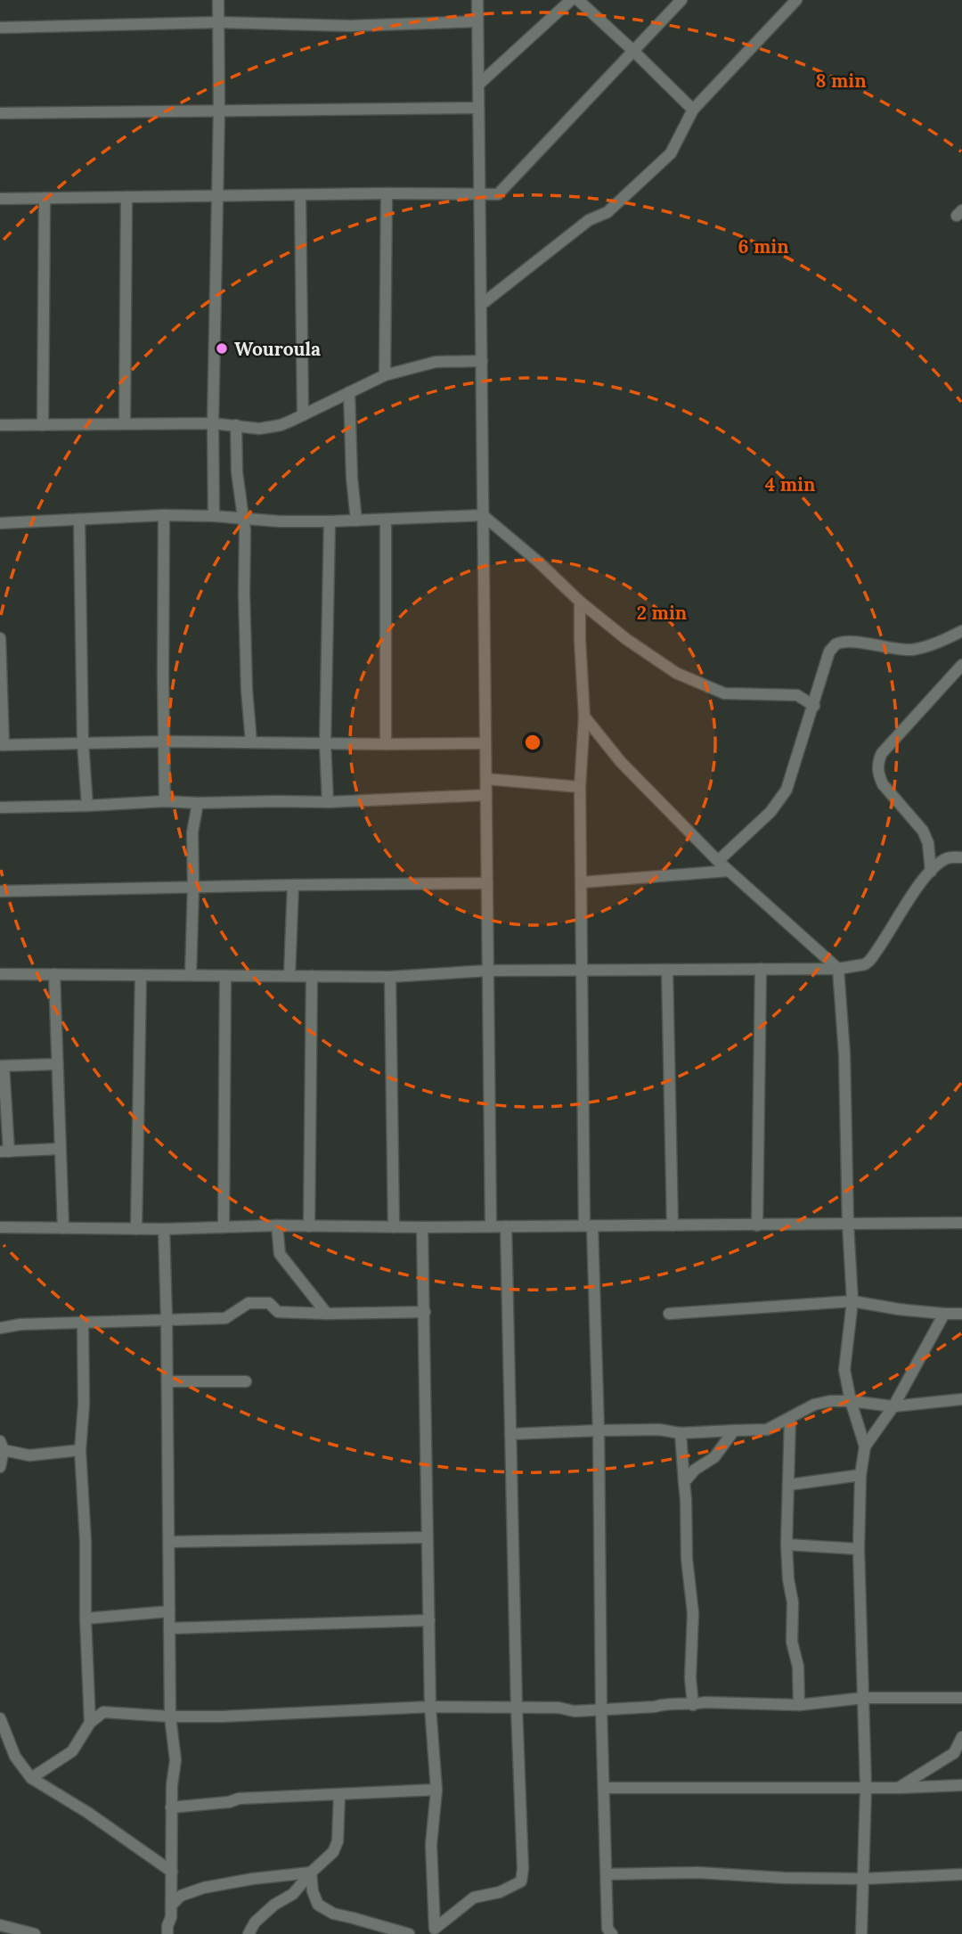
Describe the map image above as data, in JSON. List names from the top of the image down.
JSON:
{
  "places": ["Wouroula"],
  "rings": [
    "8 min",
    "6 min",
    "4 min",
    "2 min"
  ]
}
